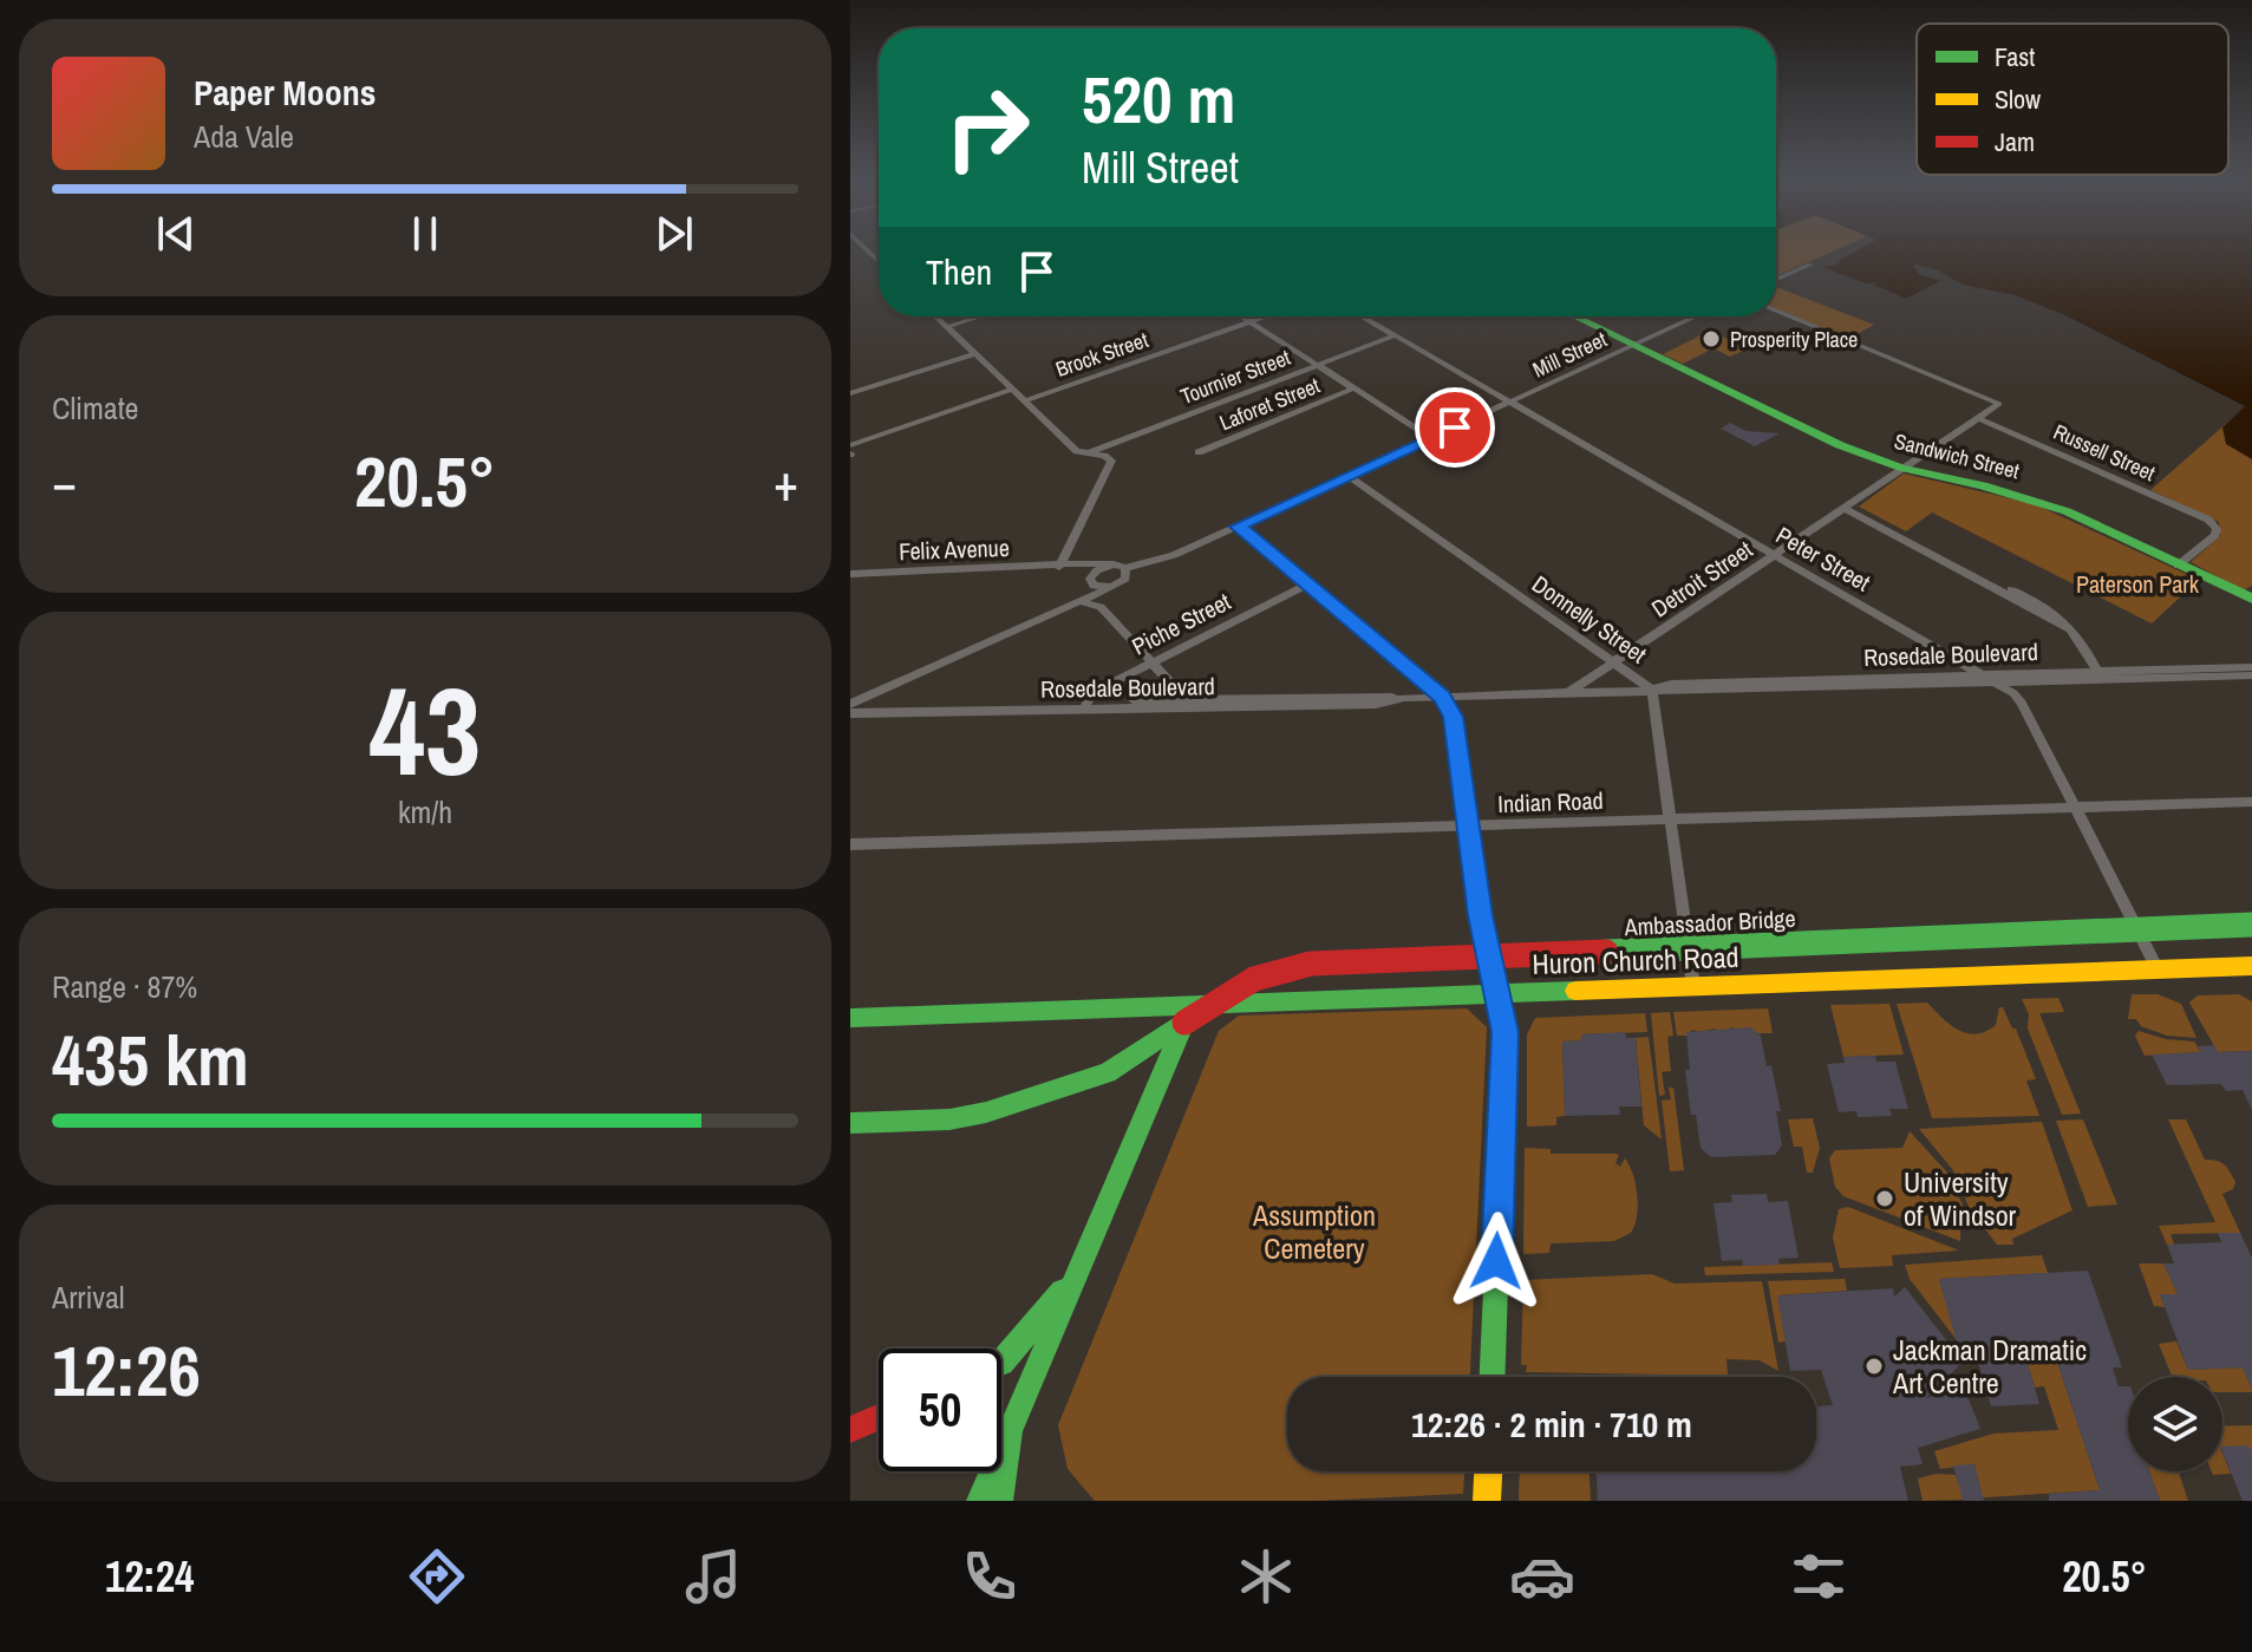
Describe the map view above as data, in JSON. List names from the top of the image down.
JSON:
{
  "streets": {
    "main road": ["Sandwich Street", "Ambassador Bridge", "Huron Church Road"],
    "street": [
      "Brock Street",
      "Mill Street",
      "Tournier Street",
      "Laforet Street",
      "Russell Street",
      "Felix Avenue",
      "Peter Street",
      "Detroit Street",
      "Donnelly Street",
      "Piche Street",
      "Rosedale Boulevard",
      "Indian Road"
    ]
  },
  "crossings": [
    ["Mill Street", "Sandwich Street"],
    ["Mill Street", "Felix Avenue"],
    ["Mill Street", "Peter Street"],
    ["Mill Street", "Donnelly Street"],
    ["Mill Street", "Rosedale Boulevard"],
    ["Tournier Street", "Peter Street"],
    ["Russell Street", "Sandwich Street"],
    ["Russell Street", "Detroit Street"],
    ["Sandwich Street", "Detroit Street"],
    ["Peter Street", "Detroit Street"],
    ["Peter Street", "Rosedale Boulevard"],
    ["Peter Street", "Indian Road"],
    ["Peter Street", "Huron Church Road"],
    ["Detroit Street", "Donnelly Street"],
    ["Detroit Street", "Rosedale Boulevard"],
    ["Donnelly Street", "Rosedale Boulevard"],
    ["Donnelly Street", "Indian Road"],
    ["Donnelly Street", "Huron Church Road"],
    ["Piche Street", "Rosedale Boulevard"]
  ],
  "parks": ["Paterson Park", "Assumption Cemetery"],
  "places": ["Prosperity Place", "University of Windsor", "Jackman Dramatic Art Centre"],
  "legend": ["Fast", "Slow", "Jam"],
  "page": {
    "turn": ["520 m", "Mill Street"],
    "song": ["Paper Moons", "Ada Vale"],
    "then": "Then",
    "tile": [
      "Climate",
      ["43", "km/h"],
      ["Range · 87%", "435 km"],
      ["Arrival", "12:26"]
    ],
    "heat": ["−", "20.5°", "+"],
    "limit": "50",
    "trip": "12:26 · 2 min · 710 m",
    "tabs": ["12:24", "20.5°"]
  }
}
